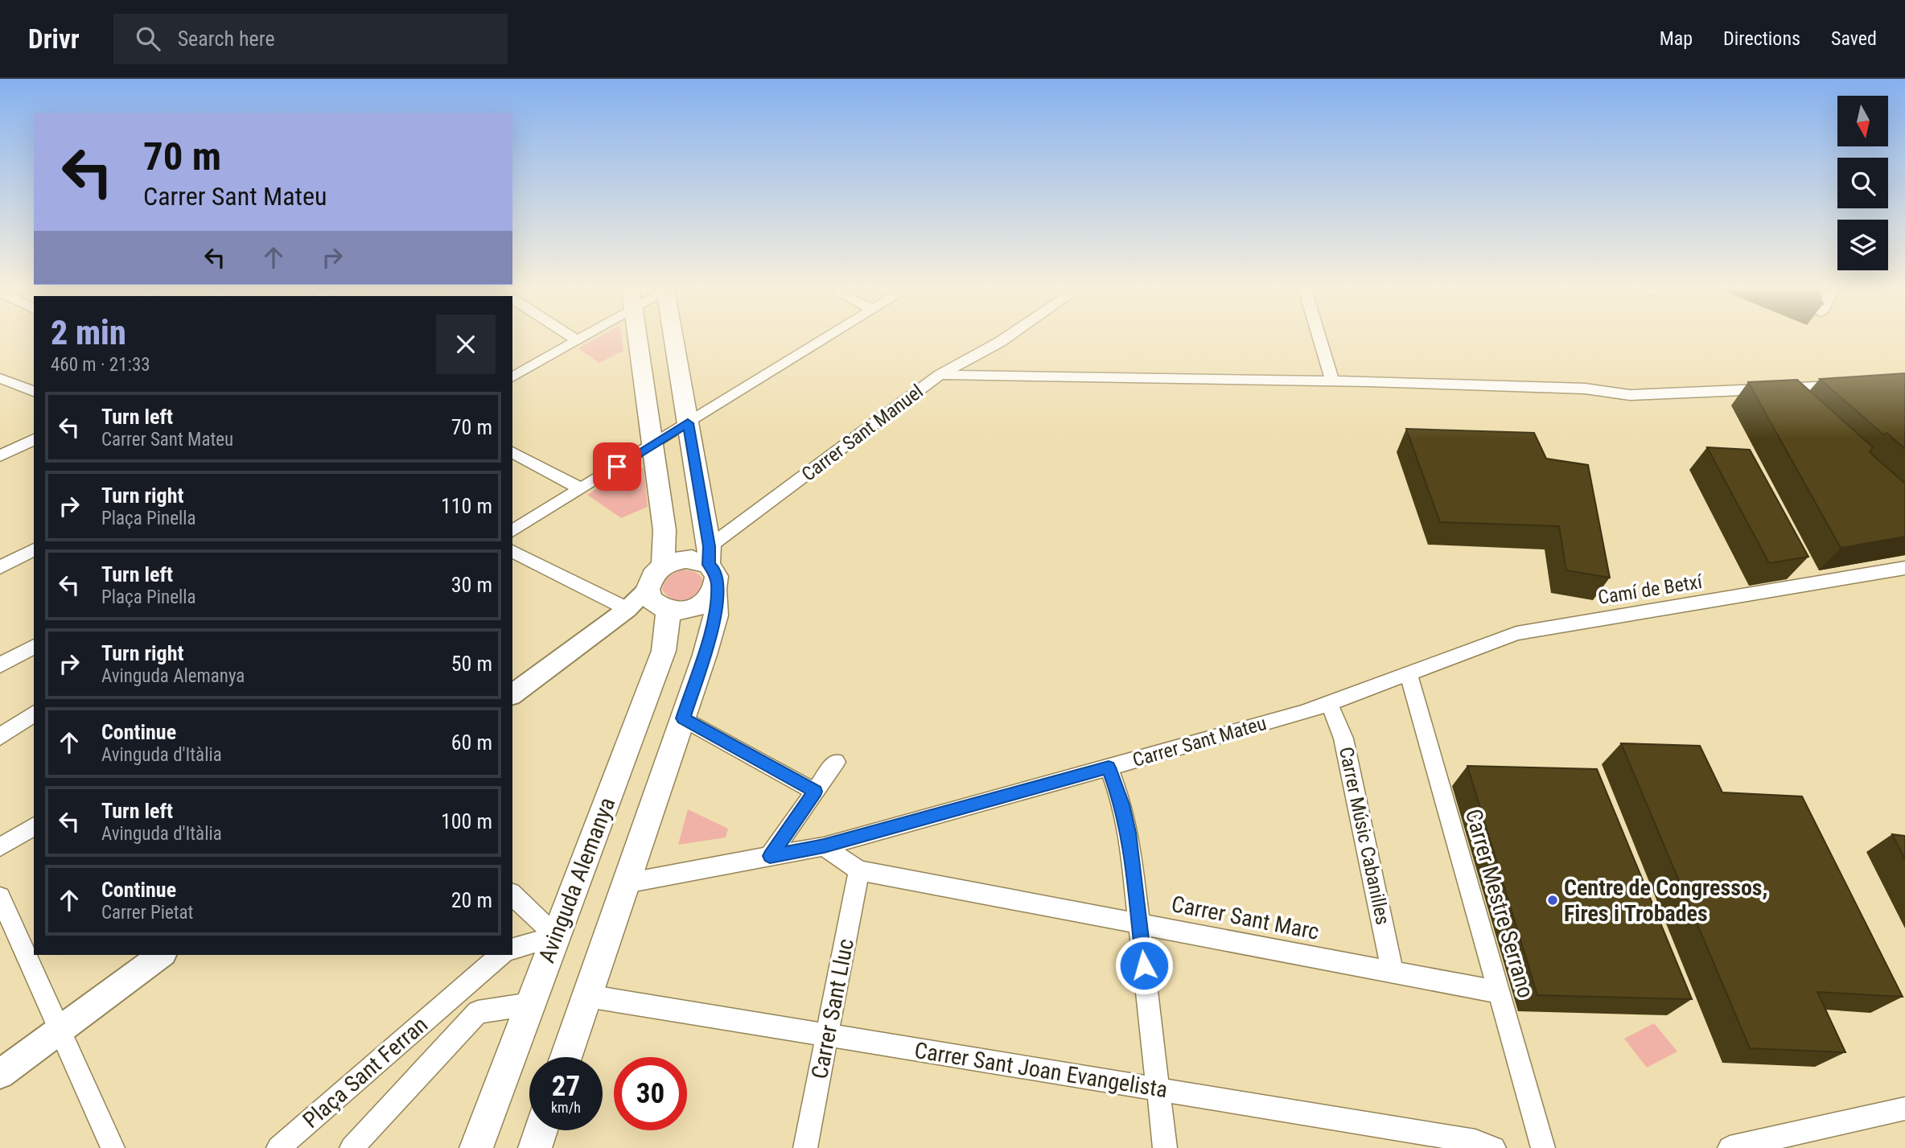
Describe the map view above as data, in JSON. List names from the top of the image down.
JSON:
{
  "streets": {
    "main road": ["Avinguda Alemanya"],
    "street": [
      "Carrer Sant Manuel",
      "Camí de Betxí",
      "Carrer Sant Mateu",
      "Carrer Músic Cabanilles",
      "Carrer Mestre Serrano",
      "Carrer Sant Marc",
      "Carrer Sant Lluc",
      "Carrer Sant Joan Evangelista",
      "Plaça Sant Ferran"
    ]
  },
  "crossings": [
    ["Carrer Sant Manuel", "Avinguda Alemanya"],
    ["Camí de Betxí", "Carrer Sant Mateu"],
    ["Camí de Betxí", "Carrer Mestre Serrano"],
    ["Carrer Sant Mateu", "Carrer Músic Cabanilles"],
    ["Carrer Sant Mateu", "Carrer Mestre Serrano"],
    ["Carrer Sant Mateu", "Carrer Sant Marc"],
    ["Carrer Músic Cabanilles", "Carrer Sant Marc"],
    ["Carrer Mestre Serrano", "Carrer Sant Marc"],
    ["Carrer Sant Marc", "Carrer Sant Lluc"],
    ["Carrer Sant Lluc", "Carrer Sant Joan Evangelista"]
  ],
  "places": ["Centre de Congressos, Fires i Trobades"],
  "north": "bottom",
  "page": {
    "header": "Drivr",
    "search": "Search here",
    "nav": ["Map", "Directions", "Saved"],
    "turn": ["70 m", "Carrer Sant Mateu"],
    "heading": ["2 min", "460 m · 21:33"],
    "list": [
      {
        "name": "Turn left",
        "note": "Carrer Sant Mateu",
        "value": "70 m"
      },
      {
        "name": "Turn right",
        "note": "Plaça Pinella",
        "value": "110 m"
      },
      {
        "name": "Turn left",
        "note": "Plaça Pinella",
        "value": "30 m"
      },
      {
        "name": "Turn right",
        "note": "Avinguda Alemanya",
        "value": "50 m"
      },
      {
        "name": "Continue",
        "note": "Avinguda d'Itàlia",
        "value": "60 m"
      },
      {
        "name": "Turn left",
        "note": "Avinguda d'Itàlia",
        "value": "100 m"
      },
      {
        "name": "Continue",
        "note": "Carrer Pietat",
        "value": "20 m"
      }
    ],
    "speed": "27 km/h",
    "limit": "30"
  }
}
